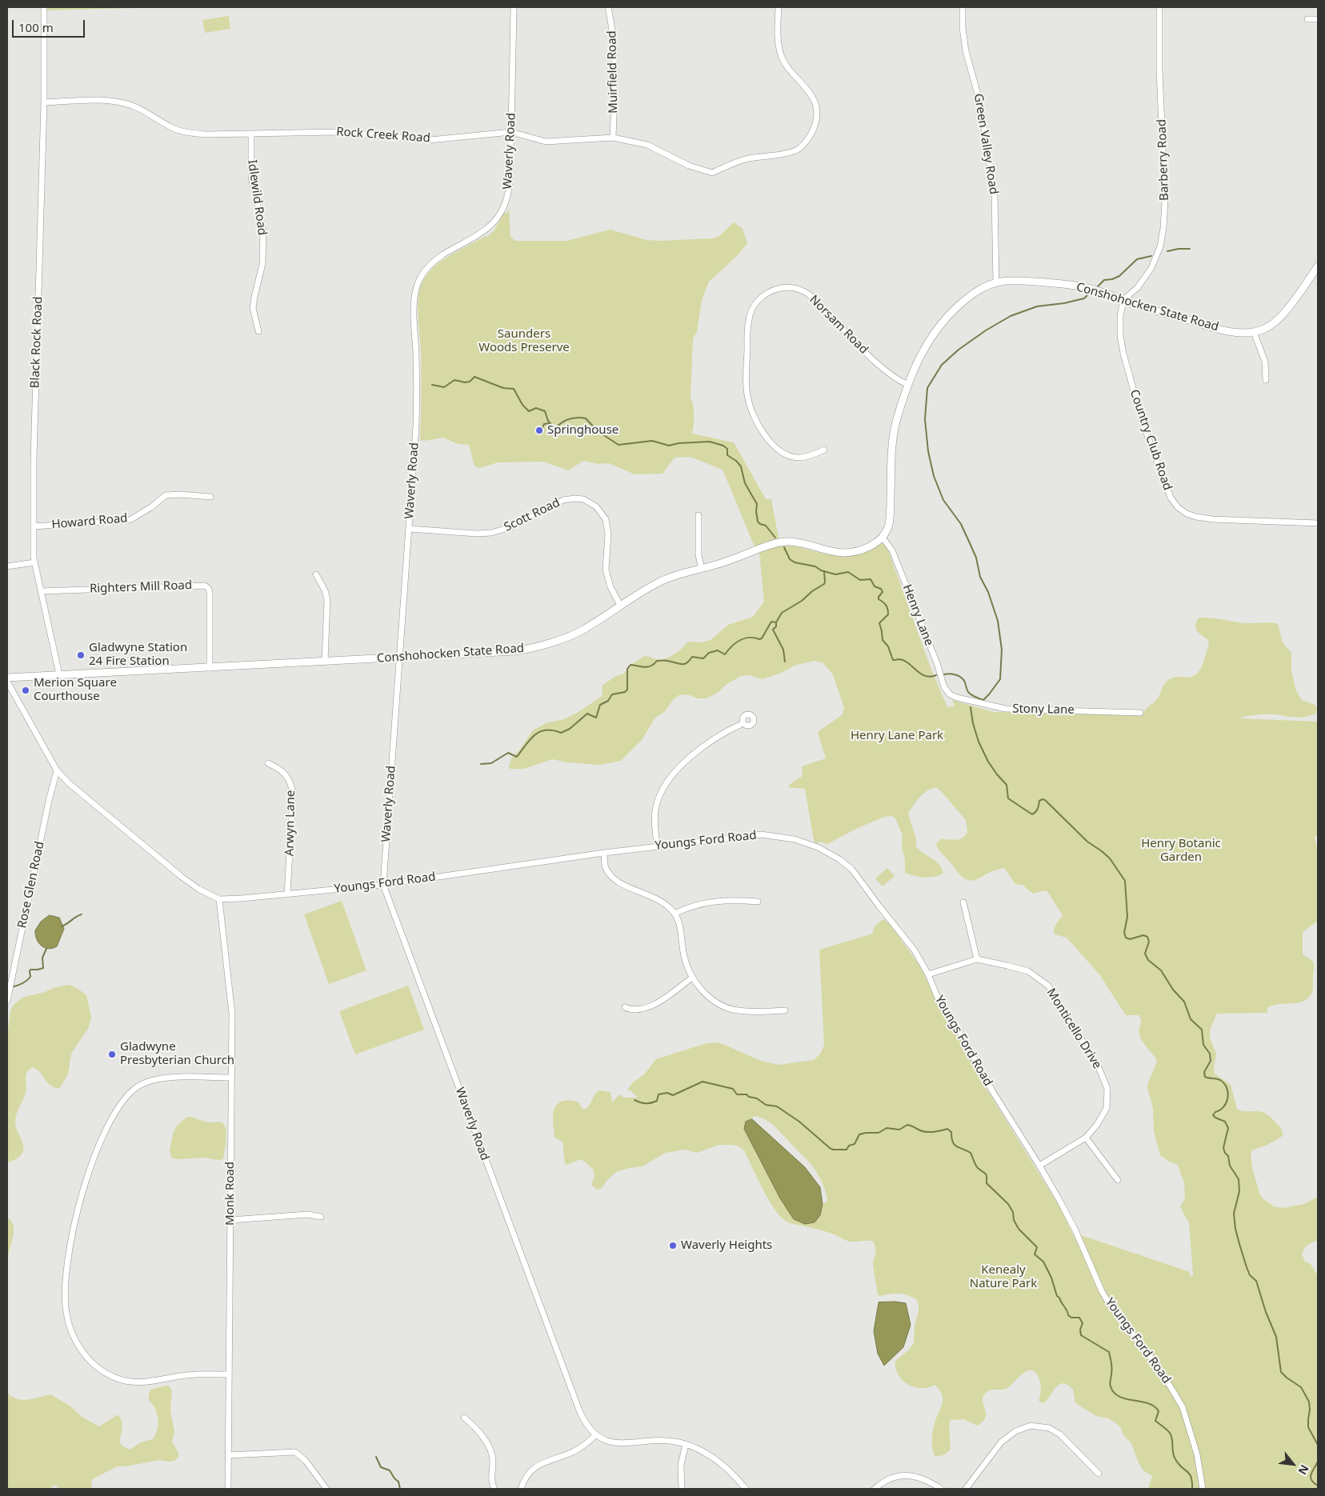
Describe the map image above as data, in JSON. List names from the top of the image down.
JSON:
{
  "streets": {
    "main road": ["Conshohocken State Road"],
    "street": [
      "Muirfield Road",
      "Rock Creek Road",
      "Green Valley Road",
      "Waverly Road",
      "Barberry Road",
      "Idlewild Road",
      "Norsam Road",
      "Black Rock Road",
      "Country Club Road",
      "Scott Road",
      "Howard Road",
      "Righters Mill Road",
      "Henry Lane",
      "Stony Lane",
      "Arwyn Lane",
      "Youngs Ford Road",
      "Rose Glen Road",
      "Monticello Drive",
      "Monk Road"
    ]
  },
  "crossings": [
    ["Muirfield Road", "Rock Creek Road"],
    ["Rock Creek Road", "Waverly Road"],
    ["Rock Creek Road", "Idlewild Road"],
    ["Rock Creek Road", "Black Rock Road"],
    ["Green Valley Road", "Conshohocken State Road"],
    ["Waverly Road", "Conshohocken State Road"],
    ["Waverly Road", "Scott Road"],
    ["Waverly Road", "Youngs Ford Road"],
    ["Barberry Road", "Conshohocken State Road"],
    ["Barberry Road", "Country Club Road"],
    ["Conshohocken State Road", "Norsam Road"],
    ["Conshohocken State Road", "Black Rock Road"],
    ["Conshohocken State Road", "Country Club Road"],
    ["Conshohocken State Road", "Scott Road"],
    ["Conshohocken State Road", "Righters Mill Road"],
    ["Conshohocken State Road", "Henry Lane"],
    ["Black Rock Road", "Howard Road"],
    ["Black Rock Road", "Righters Mill Road"],
    ["Henry Lane", "Stony Lane"],
    ["Arwyn Lane", "Youngs Ford Road"],
    ["Youngs Ford Road", "Rose Glen Road"],
    ["Youngs Ford Road", "Monticello Drive"],
    ["Youngs Ford Road", "Monk Road"]
  ],
  "parks": [
    "Saunders Woods Preserve",
    "Henry Lane Park",
    "Henry Botanic Garden",
    "Kenealy Nature Park"
  ],
  "places": [
    "Springhouse",
    "Gladwyne Station 24 Fire Station",
    "Merion Square Courthouse",
    "Gladwyne Presbyterian Church",
    "Waverly Heights"
  ],
  "scale_bar": "100 m",
  "north": "bottom right"
}
